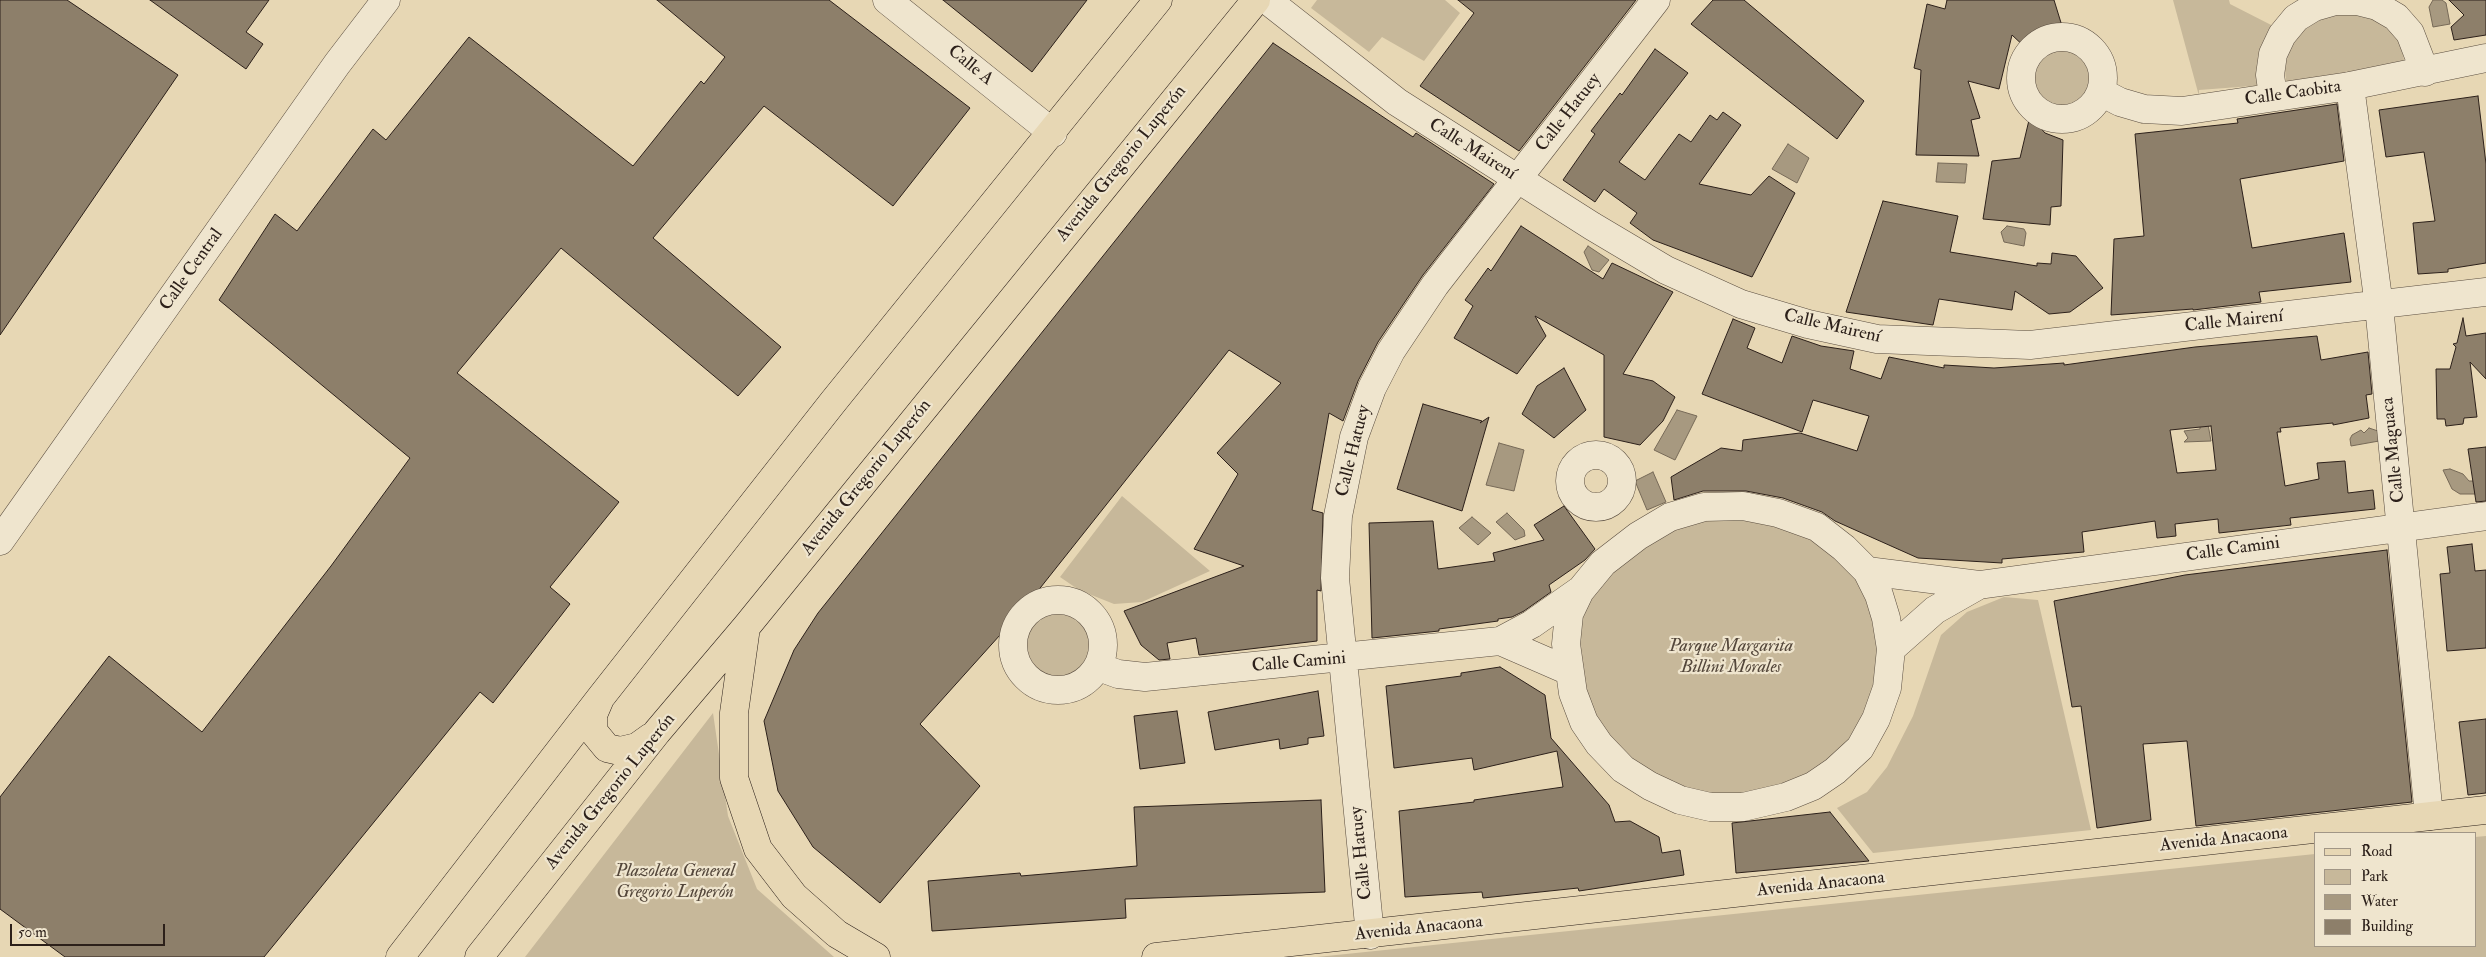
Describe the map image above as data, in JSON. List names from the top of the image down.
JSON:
{
  "streets": {
    "main road": ["Avenida Gregorio Luperón", "Avenida Anacaona"],
    "street": [
      "Calle A",
      "Calle Caobita",
      "Calle Hatuey",
      "Calle Mairení",
      "Calle Central",
      "Calle Maguaca",
      "Calle Camini"
    ]
  },
  "crossings": [
    ["Calle Caobita", "Calle Maguaca"],
    ["Calle Hatuey", "Calle Mairení"],
    ["Calle Hatuey", "Calle Camini"],
    ["Calle Hatuey", "Avenida Anacaona"],
    ["Calle Mairení", "Calle Maguaca"],
    ["Calle Maguaca", "Calle Camini"],
    ["Calle Maguaca", "Avenida Anacaona"]
  ],
  "parks": ["Parque Margarita Billini Morales", "Plazoleta General Gregorio Luperón"],
  "legend": [
    "Road",
    "Park",
    "Water",
    "Building"
  ],
  "scale_bar": "50 m"
}
